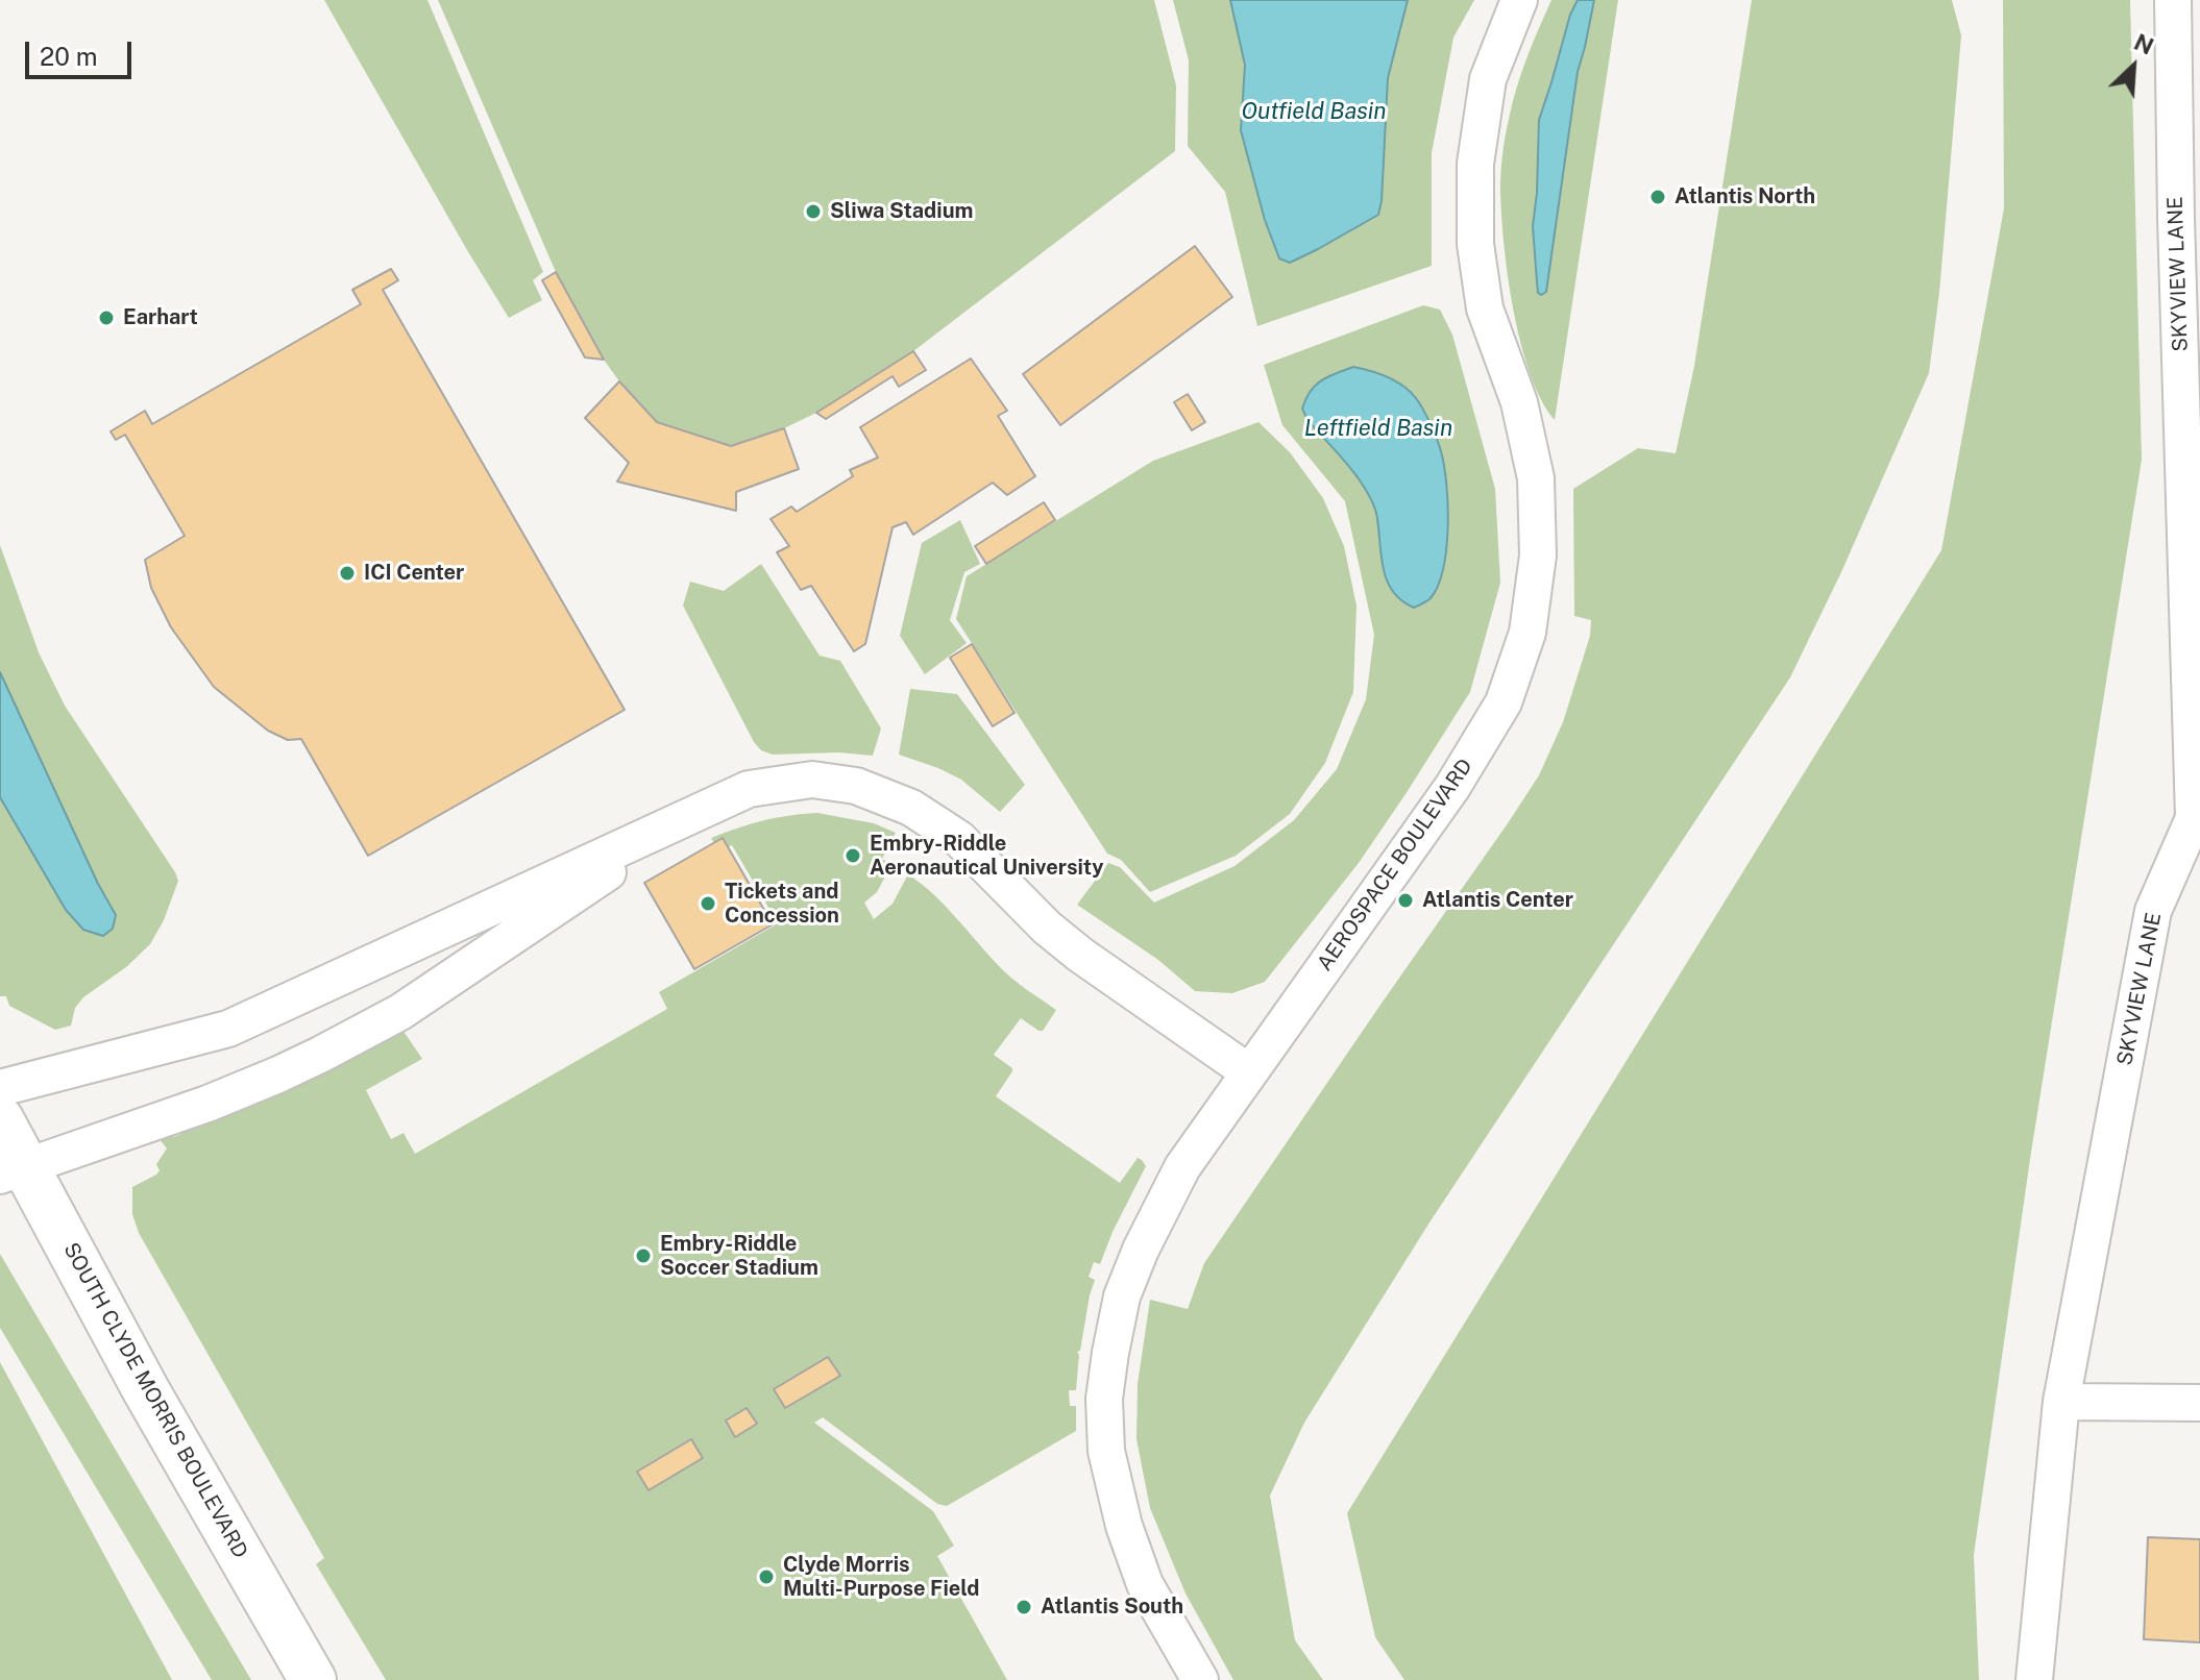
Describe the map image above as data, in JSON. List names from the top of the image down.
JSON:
{
  "streets": {
    "main road": ["SOUTH CLYDE MORRIS BOULEVARD"],
    "street": ["SKYVIEW LANE", "AEROSPACE BOULEVARD"]
  },
  "water": ["Outfield Basin", "Leftfield Basin"],
  "places": [
    "Atlantis North",
    "Sliwa Stadium",
    "Earhart",
    "ICI Center",
    "Embry-Riddle Aeronautical University",
    "Atlantis Center",
    "Tickets and Concession",
    "Embry-Riddle Soccer Stadium",
    "Clyde Morris Multi-Purpose Field",
    "Atlantis South"
  ],
  "scale_bar": "20 m",
  "north": "top right"
}
